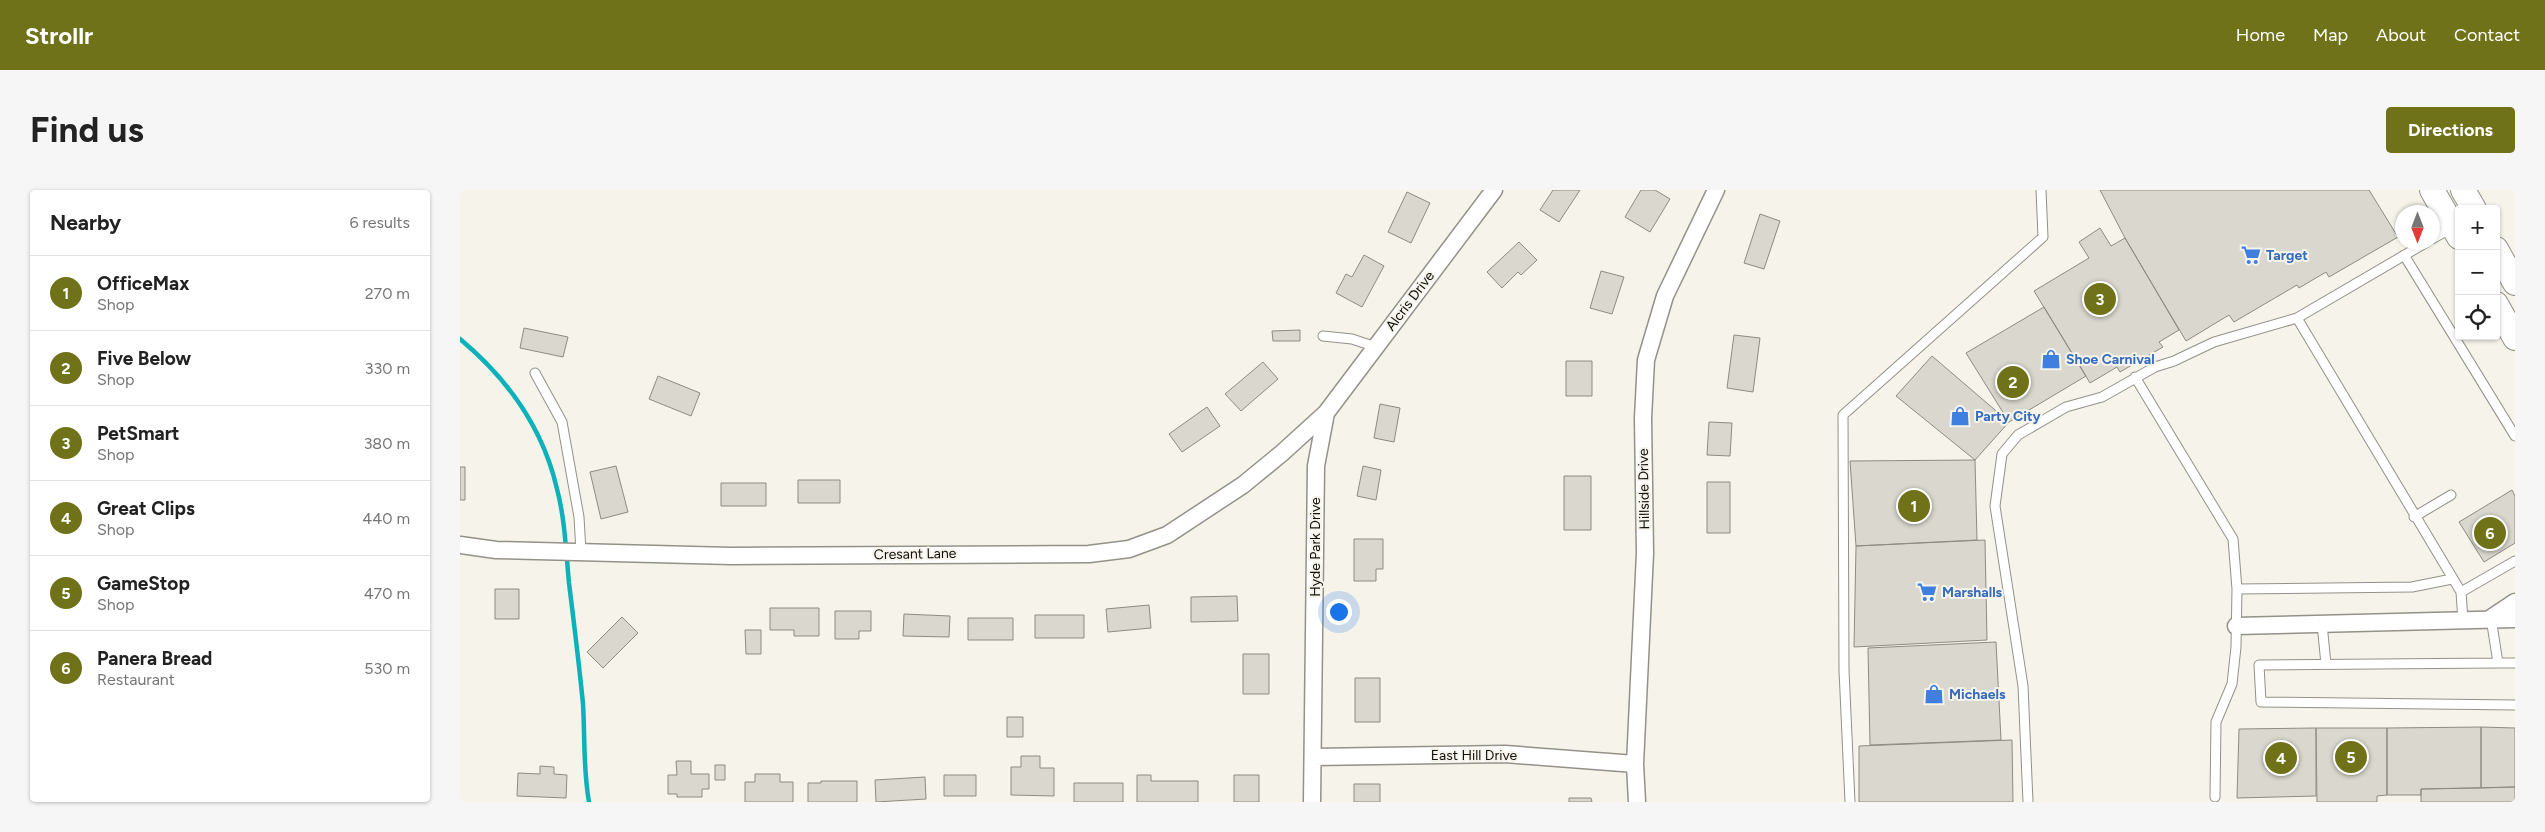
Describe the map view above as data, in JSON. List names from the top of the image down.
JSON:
{
  "streets": {
    "street": [
      "Alcris Drive",
      "Hillside Drive",
      "Hyde Park Drive",
      "Cresant Lane",
      "East Hill Drive"
    ]
  },
  "crossings": [
    ["Alcris Drive", "Hyde Park Drive"],
    ["Alcris Drive", "Cresant Lane"],
    ["Hillside Drive", "East Hill Drive"],
    ["Hyde Park Drive", "Cresant Lane"],
    ["Hyde Park Drive", "East Hill Drive"]
  ],
  "places": {
    "supermarket": ["Target", "Marshalls"],
    "shop": ["Shoe Carnival", "Party City", "Michaels"]
  },
  "north": "bottom",
  "page": {
    "header": "Strollr",
    "nav": [
      "Home",
      "Map",
      "About",
      "Contact"
    ],
    "buttons": "Directions",
    "title": "Find us",
    "heading": ["Nearby", "6 results"],
    "map_buttons": ["+", "−"],
    "list": [
      {
        "mark": "1",
        "name": "OfficeMax",
        "note": "Shop",
        "value": "270 m"
      },
      {
        "mark": "2",
        "name": "Five Below",
        "note": "Shop",
        "value": "330 m"
      },
      {
        "mark": "3",
        "name": "PetSmart",
        "note": "Shop",
        "value": "380 m"
      },
      {
        "mark": "4",
        "name": "Great Clips",
        "note": "Shop",
        "value": "440 m"
      },
      {
        "mark": "5",
        "name": "GameStop",
        "note": "Shop",
        "value": "470 m"
      },
      {
        "mark": "6",
        "name": "Panera Bread",
        "note": "Restaurant",
        "value": "530 m"
      }
    ],
    "pins": [
      "3",
      "2",
      "1",
      "6",
      "5",
      "4"
    ]
  }
}
